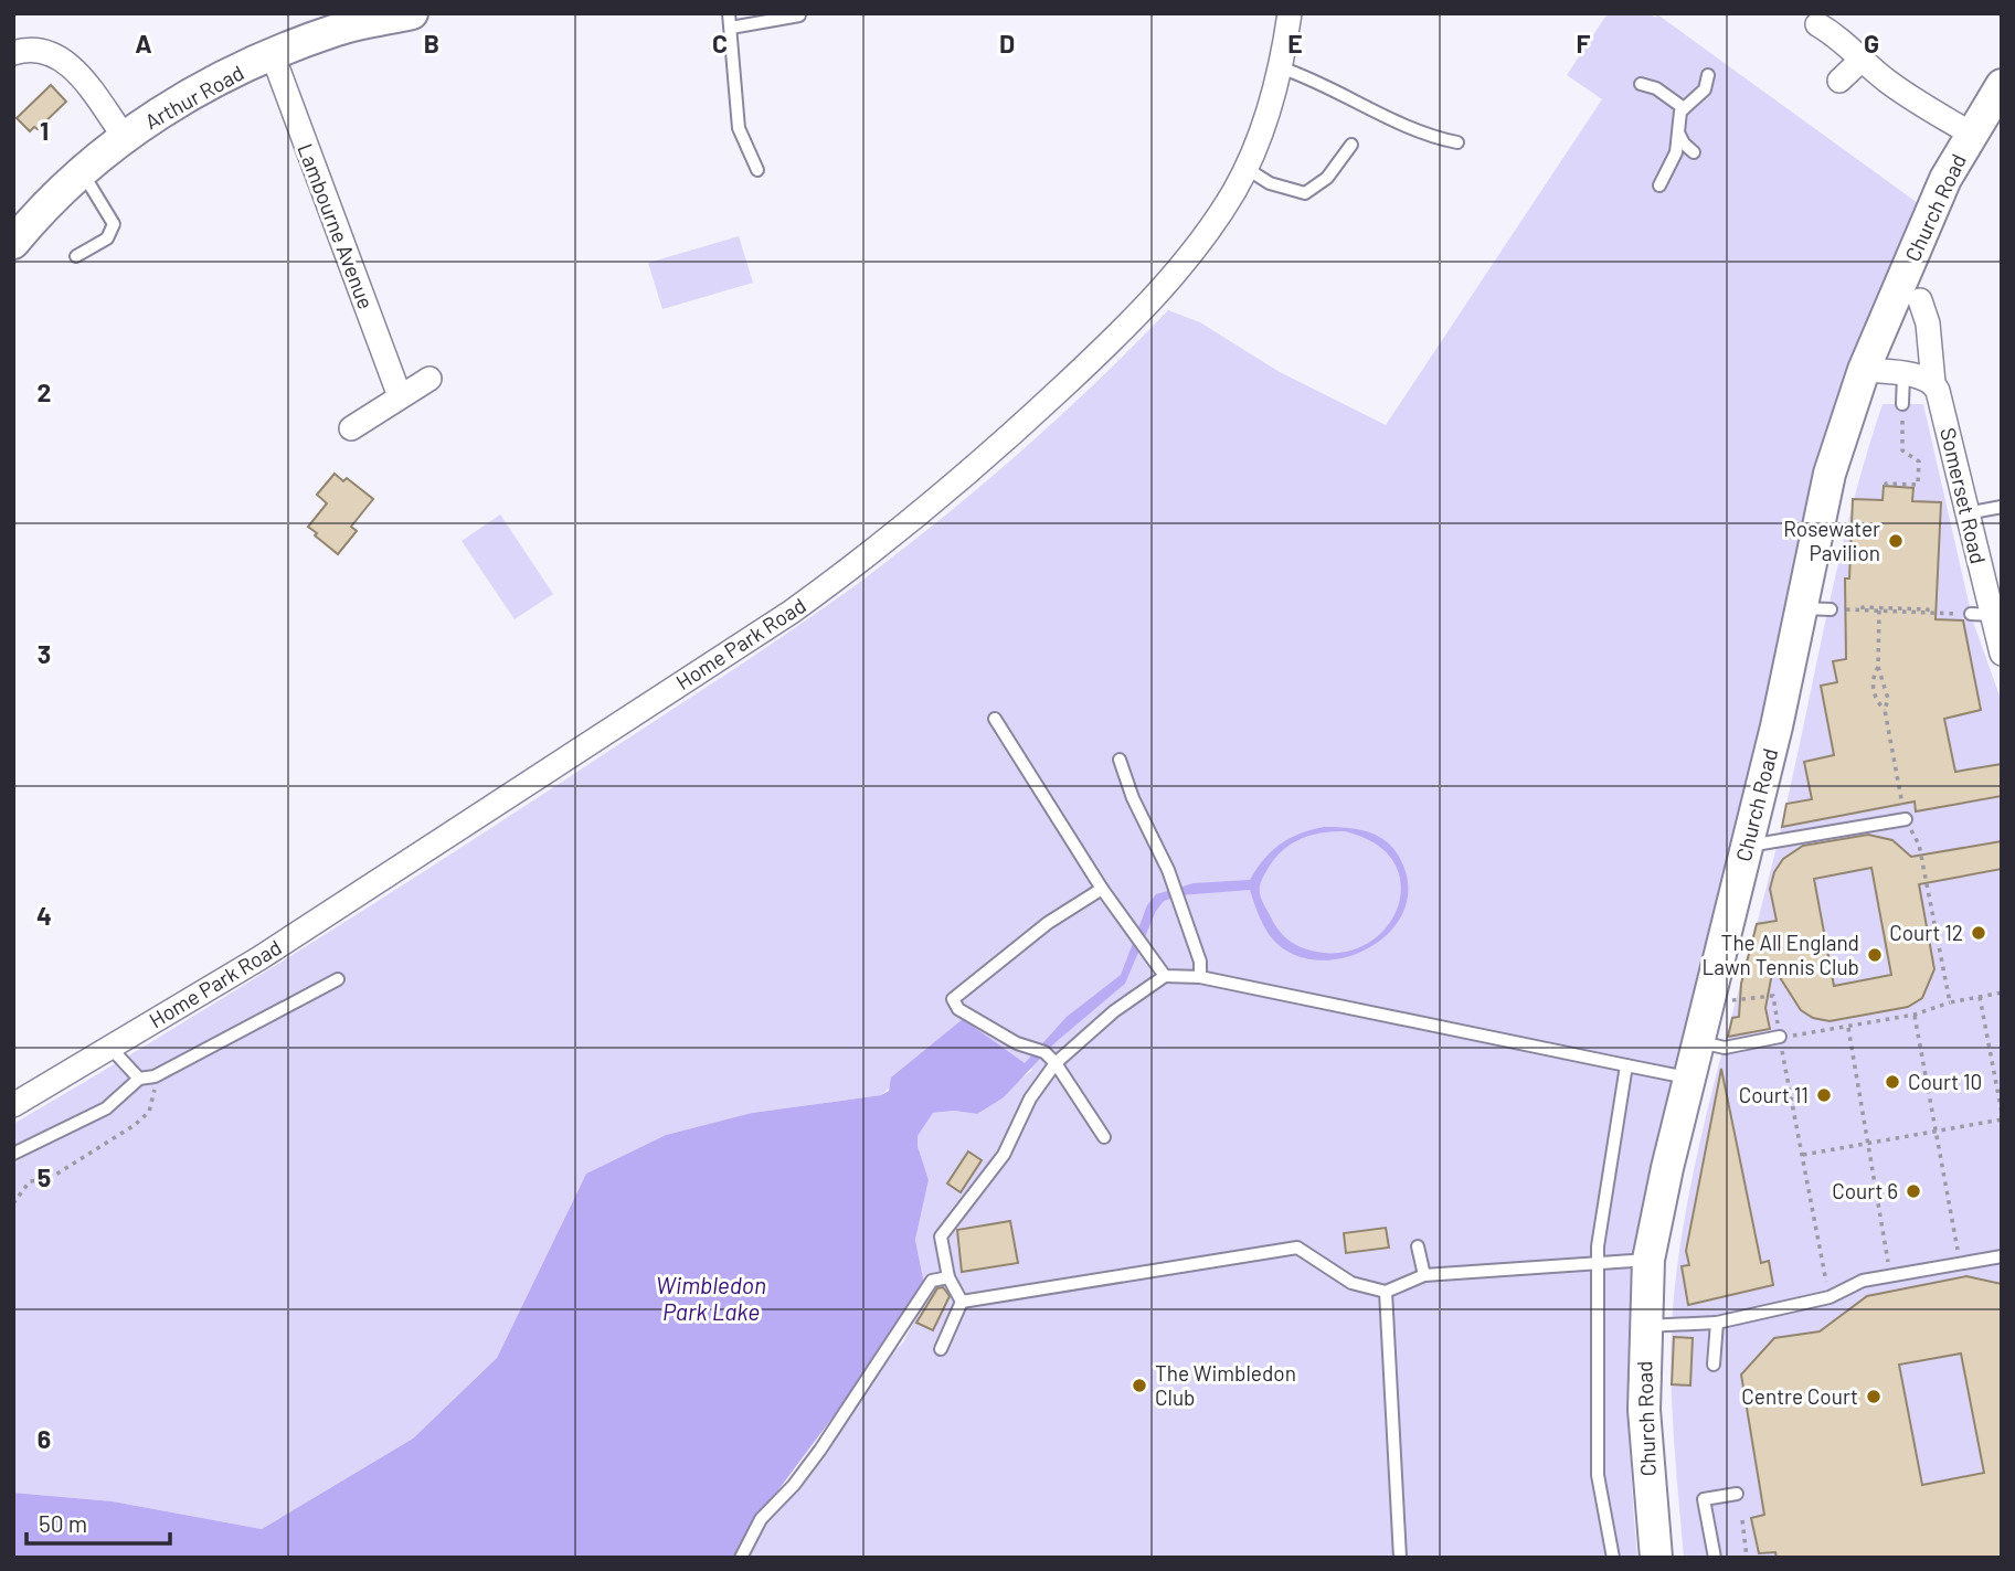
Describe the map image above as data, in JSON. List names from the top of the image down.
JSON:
{
  "streets": {
    "street": [
      "Arthur Road",
      "Church Road",
      "Lambourne Avenue",
      "Somerset Road",
      "Home Park Road"
    ]
  },
  "crossings": [
    ["Arthur Road", "Lambourne Avenue"]
  ],
  "water": ["Wimbledon Park Lake"],
  "places": [
    "Rosewater Pavilion",
    "Court 12",
    "The All England Lawn Tennis Club",
    "Court 10",
    "Court 11",
    "Court 6",
    "The Wimbledon Club",
    "Centre Court"
  ],
  "scale_bar": "50 m",
  "grid": {
    "columns": [
      "A",
      "B",
      "C",
      "D",
      "E",
      "F",
      "G"
    ],
    "rows": [
      "1",
      "2",
      "3",
      "4",
      "5",
      "6"
    ]
  }
}
